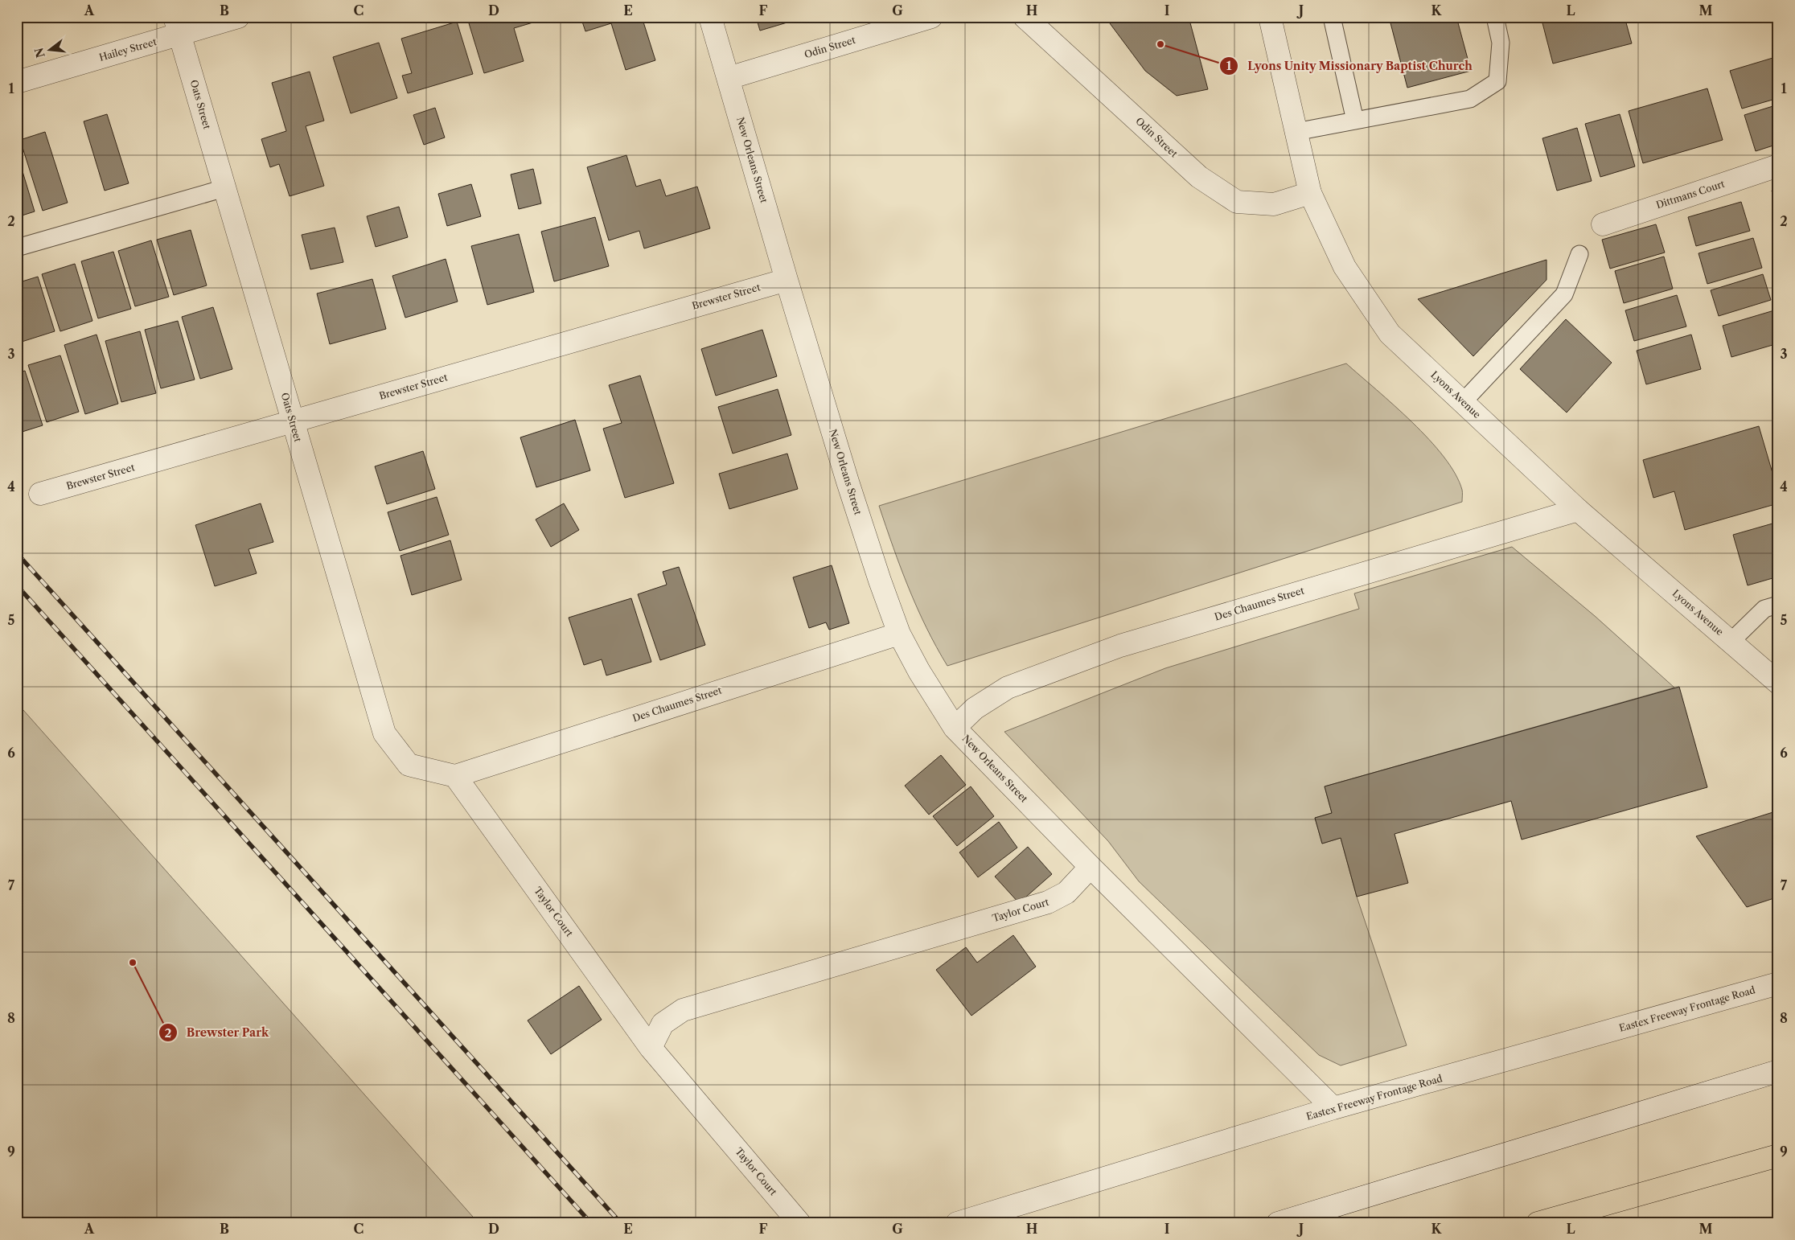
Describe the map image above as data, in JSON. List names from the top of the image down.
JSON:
{
  "streets": {
    "street": [
      "Odin Street",
      "Hailey Street",
      "Oats Street",
      "New Orleans Street",
      "Dittmans Court",
      "Brewster Street",
      "Lyons Avenue",
      "Des Chaumes Street",
      "Taylor Court",
      "Eastex Freeway Frontage Road"
    ]
  },
  "crossings": [
    ["Odin Street", "New Orleans Street"],
    ["Odin Street", "Lyons Avenue"],
    ["Hailey Street", "Oats Street"],
    ["Oats Street", "Brewster Street"],
    ["Oats Street", "Des Chaumes Street"],
    ["Oats Street", "Taylor Court"],
    ["New Orleans Street", "Brewster Street"],
    ["New Orleans Street", "Des Chaumes Street"],
    ["New Orleans Street", "Taylor Court"],
    ["Lyons Avenue", "Des Chaumes Street"],
    ["Des Chaumes Street", "Taylor Court"]
  ],
  "places": ["Lyons Unity Missionary Baptist Church", "Brewster Park"],
  "north": "left",
  "grid": {
    "columns": [
      "A",
      "B",
      "C",
      "D",
      "E",
      "F",
      "G",
      "H",
      "I",
      "J",
      "K",
      "L",
      "M"
    ],
    "rows": [
      "1",
      "2",
      "3",
      "4",
      "5",
      "6",
      "7",
      "8",
      "9"
    ]
  }
}
